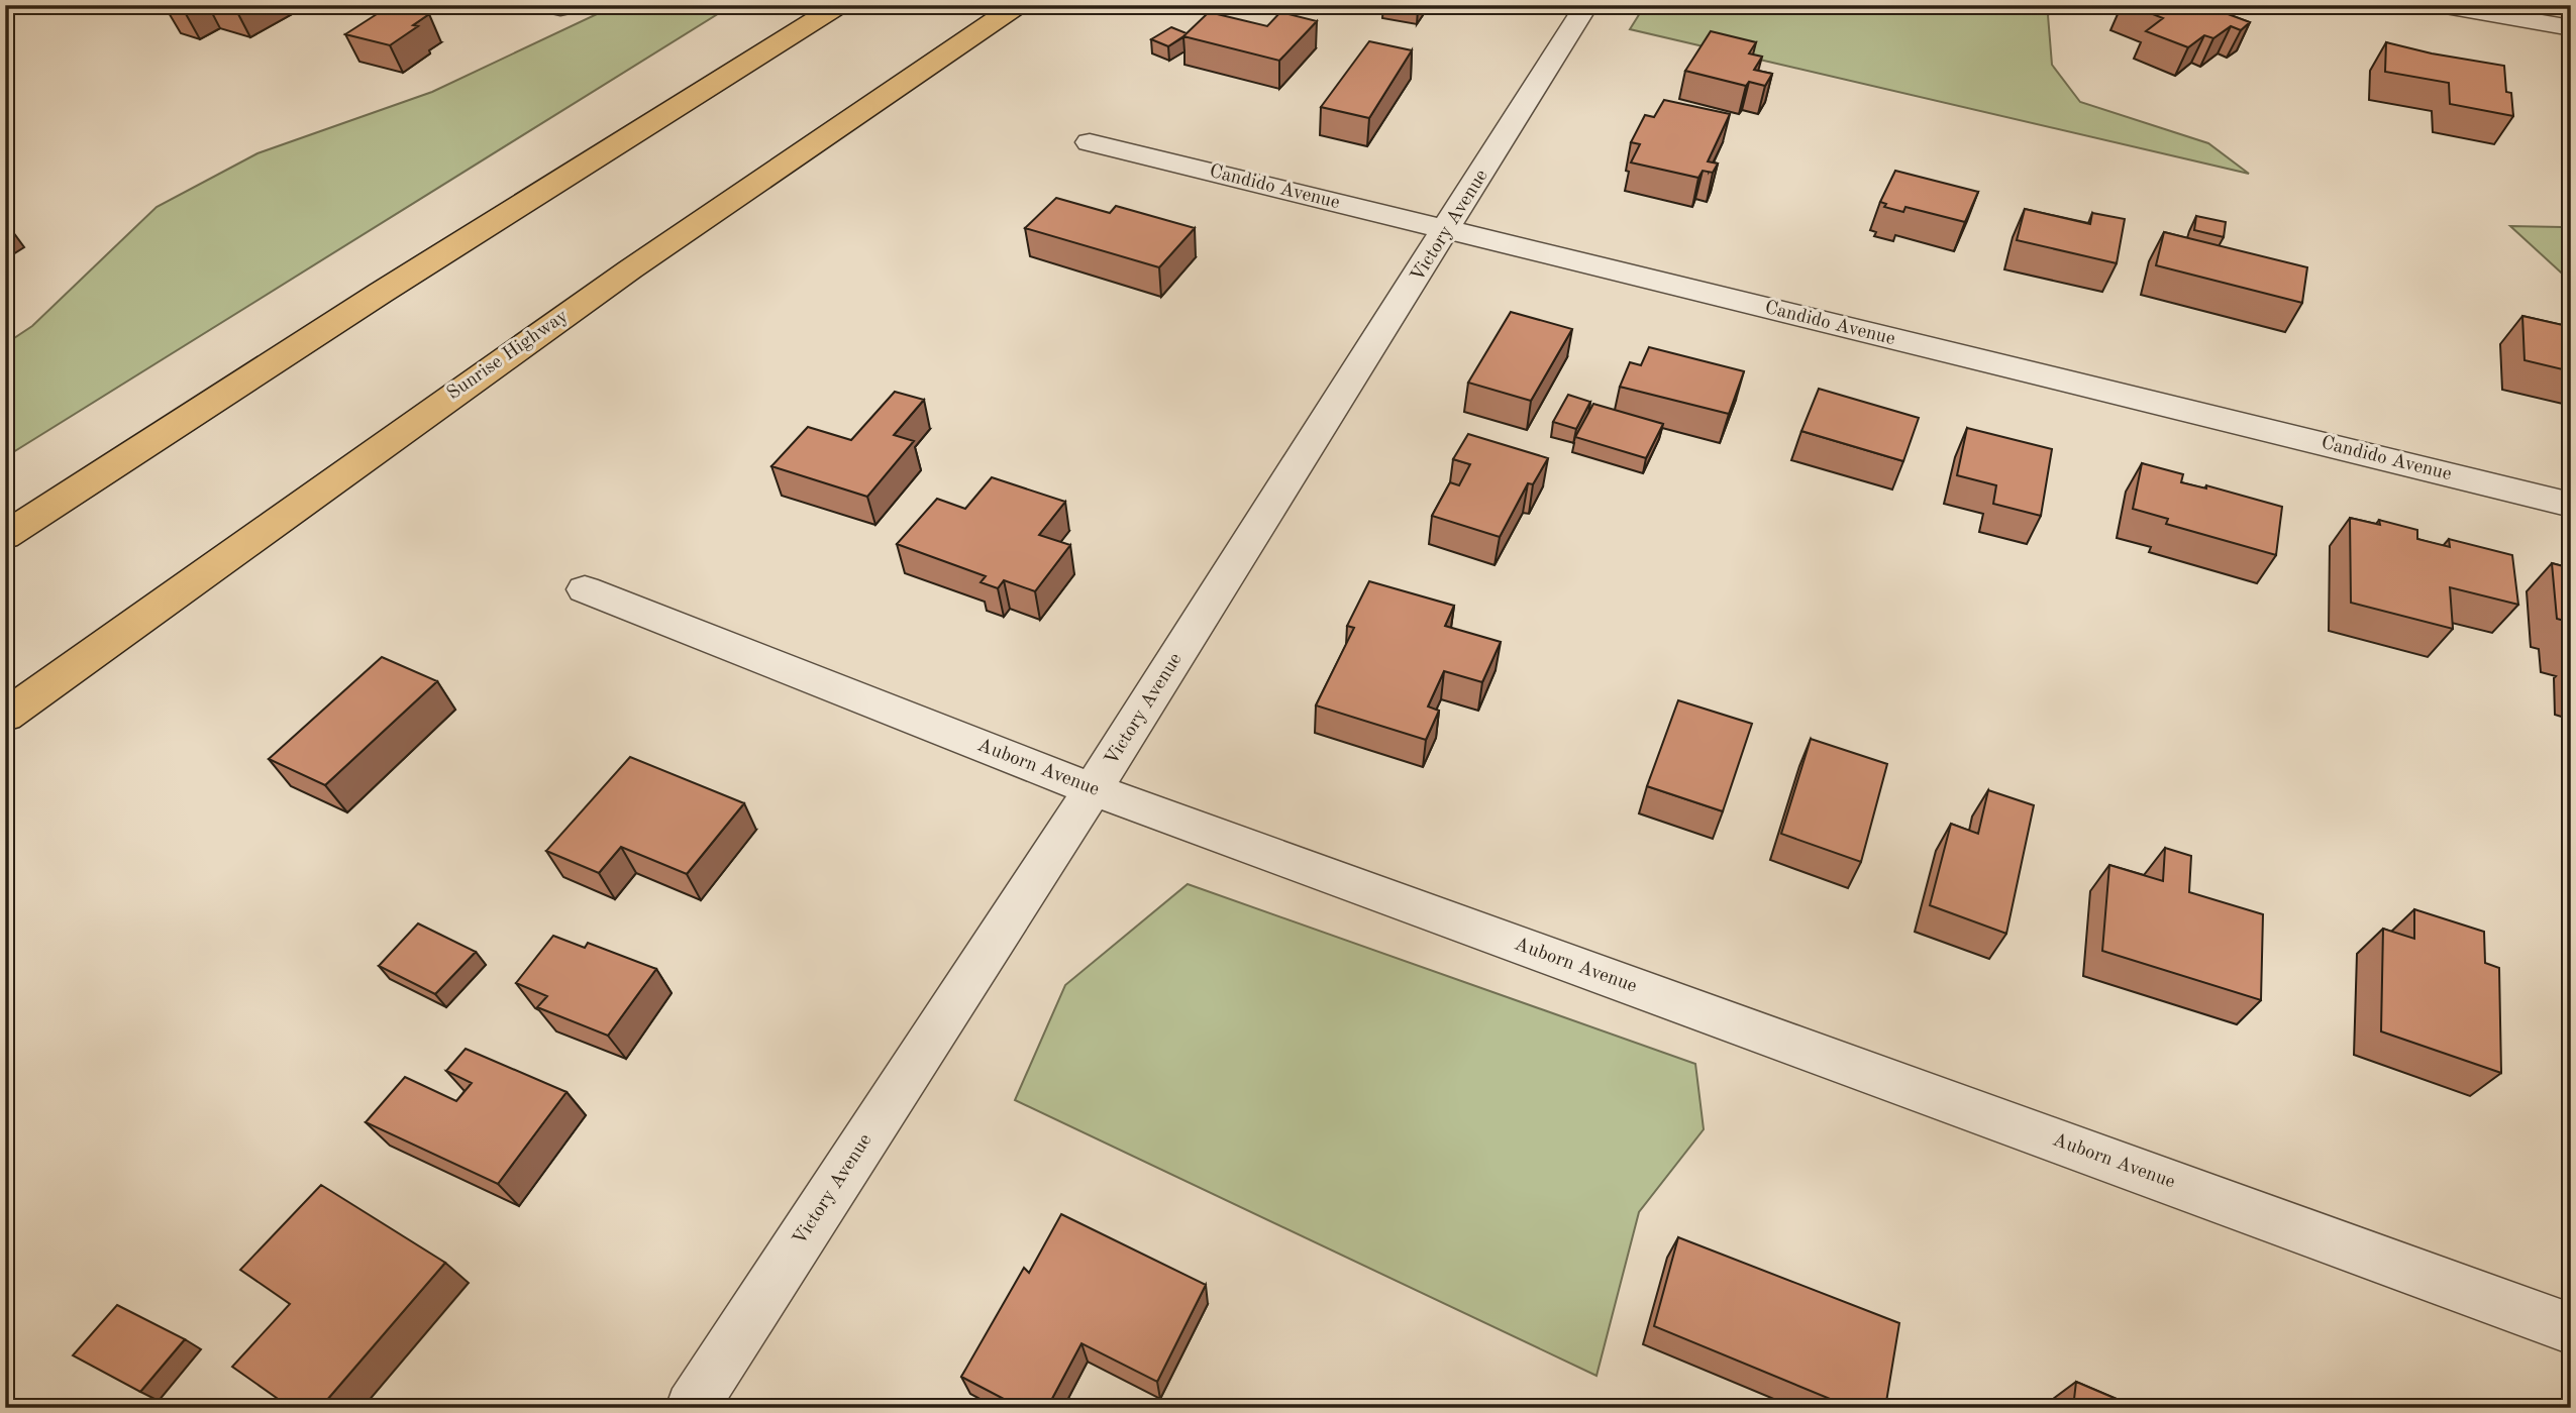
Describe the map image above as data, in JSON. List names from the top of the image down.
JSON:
{
  "streets": {
    "highway": ["Sunrise Highway"],
    "street": ["Candido Avenue", "Victory Avenue", "Auborn Avenue"]
  },
  "crossings": [
    ["Candido Avenue", "Victory Avenue"],
    ["Victory Avenue", "Auborn Avenue"]
  ]
}
